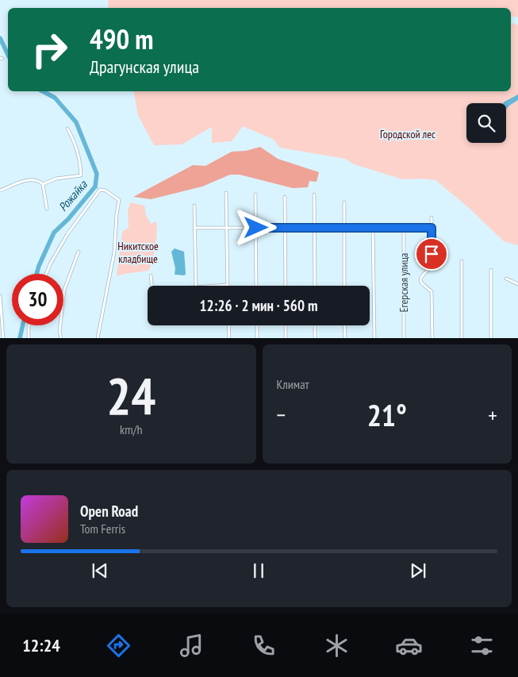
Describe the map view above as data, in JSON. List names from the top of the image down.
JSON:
{
  "streets": {
    "street": ["Егерская улица"]
  },
  "water": ["Рожайка"],
  "parks": ["Городской лес", "Никитское кладбище"],
  "page": {
    "turn": ["490 m", "Драгунская улица"],
    "limit": "30",
    "trip": "12:26 · 2 мин · 560 m",
    "tile": [
      ["24", "km/h"],
      "Климат"
    ],
    "heat": ["−", "21°", "+"],
    "song": ["Open Road", "Tom Ferris"],
    "tabs": "12:24"
  }
}
